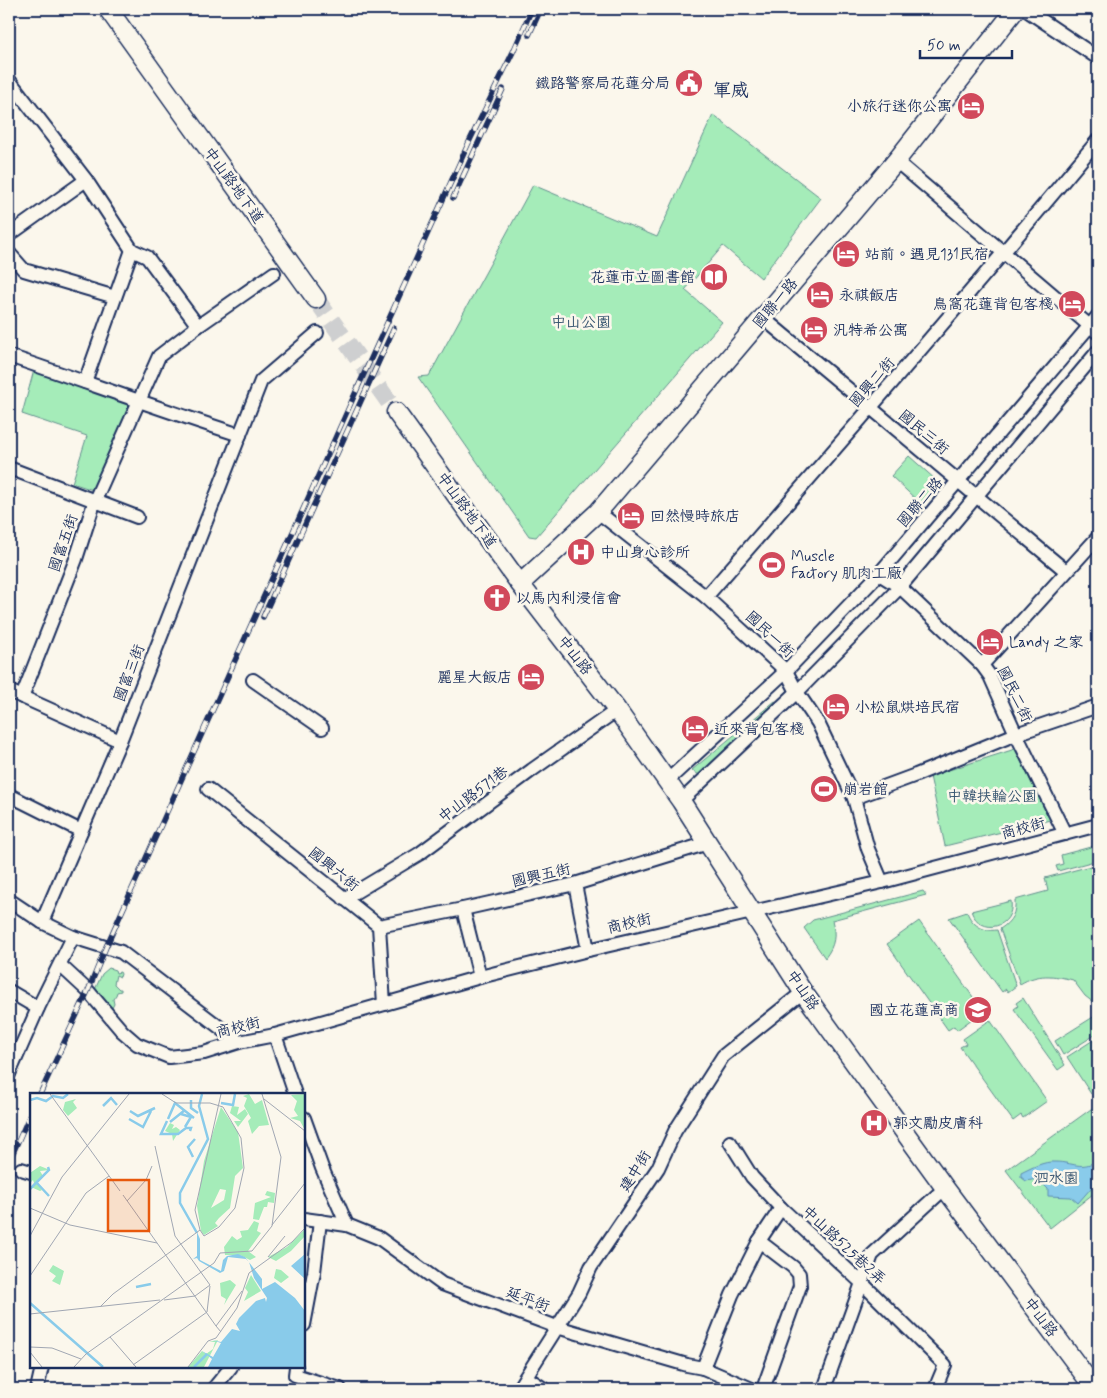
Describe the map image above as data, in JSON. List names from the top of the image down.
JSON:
{
  "streets": {
    "street": [
      "中山路地下道",
      "國聯一路",
      "國興二街",
      "國民三街",
      "國聯二路",
      "國富五街",
      "國民一街",
      "中山路",
      "國富三街",
      "國民二街",
      "中山路571巷",
      "商校街",
      "國興六街",
      "國興五街",
      "建中街",
      "中山路525巷2弄",
      "延平街"
    ]
  },
  "crossings": [
    ["中山路地下道", "國聯一路"],
    ["中山路地下道", "中山路"],
    ["國聯一路", "國民三街"],
    ["國聯一路", "國民一街"],
    ["國聯一路", "中山路"],
    ["國興二街", "國民三街"],
    ["國興二街", "國民一街"],
    ["國民三街", "國聯二路"],
    ["國聯二路", "國民一街"],
    ["國聯二路", "中山路"],
    ["國聯二路", "國民二街"],
    ["國民一街", "商校街"],
    ["中山路", "中山路571巷"],
    ["中山路", "商校街"],
    ["中山路", "國興五街"],
    ["中山路", "建中街"],
    ["國民二街", "商校街"],
    ["中山路571巷", "國興六街"],
    ["國興六街", "國興五街"],
    ["建中街", "延平街"]
  ],
  "districts": ["軍威"],
  "parks": ["中山公園", "中韓扶輪公園", "泗水園"],
  "places": {
    "public building": ["鐵路警察局花蓮分局"],
    "hotel": [
      "小旅行迷你公寓",
      "站前。遇見131民宿",
      "永祺飯店",
      "鳥窩花蓮背包客棧",
      "汎特希公寓",
      "回然慢時旅店",
      "Landy 之家",
      "麗星大飯店",
      "小松鼠烘培民宿",
      "近來背包客棧"
    ],
    "library": ["花蓮市立圖書館"],
    "hospital": ["中山身心診所", "郭文勵皮膚科"],
    "sports": ["Muscle Factory 肌肉工廠", "崩岩館"],
    "church": ["以馬內利浸信會"],
    "school or university": ["國立花蓮高商"]
  },
  "scale_bar": "50 m"
}
